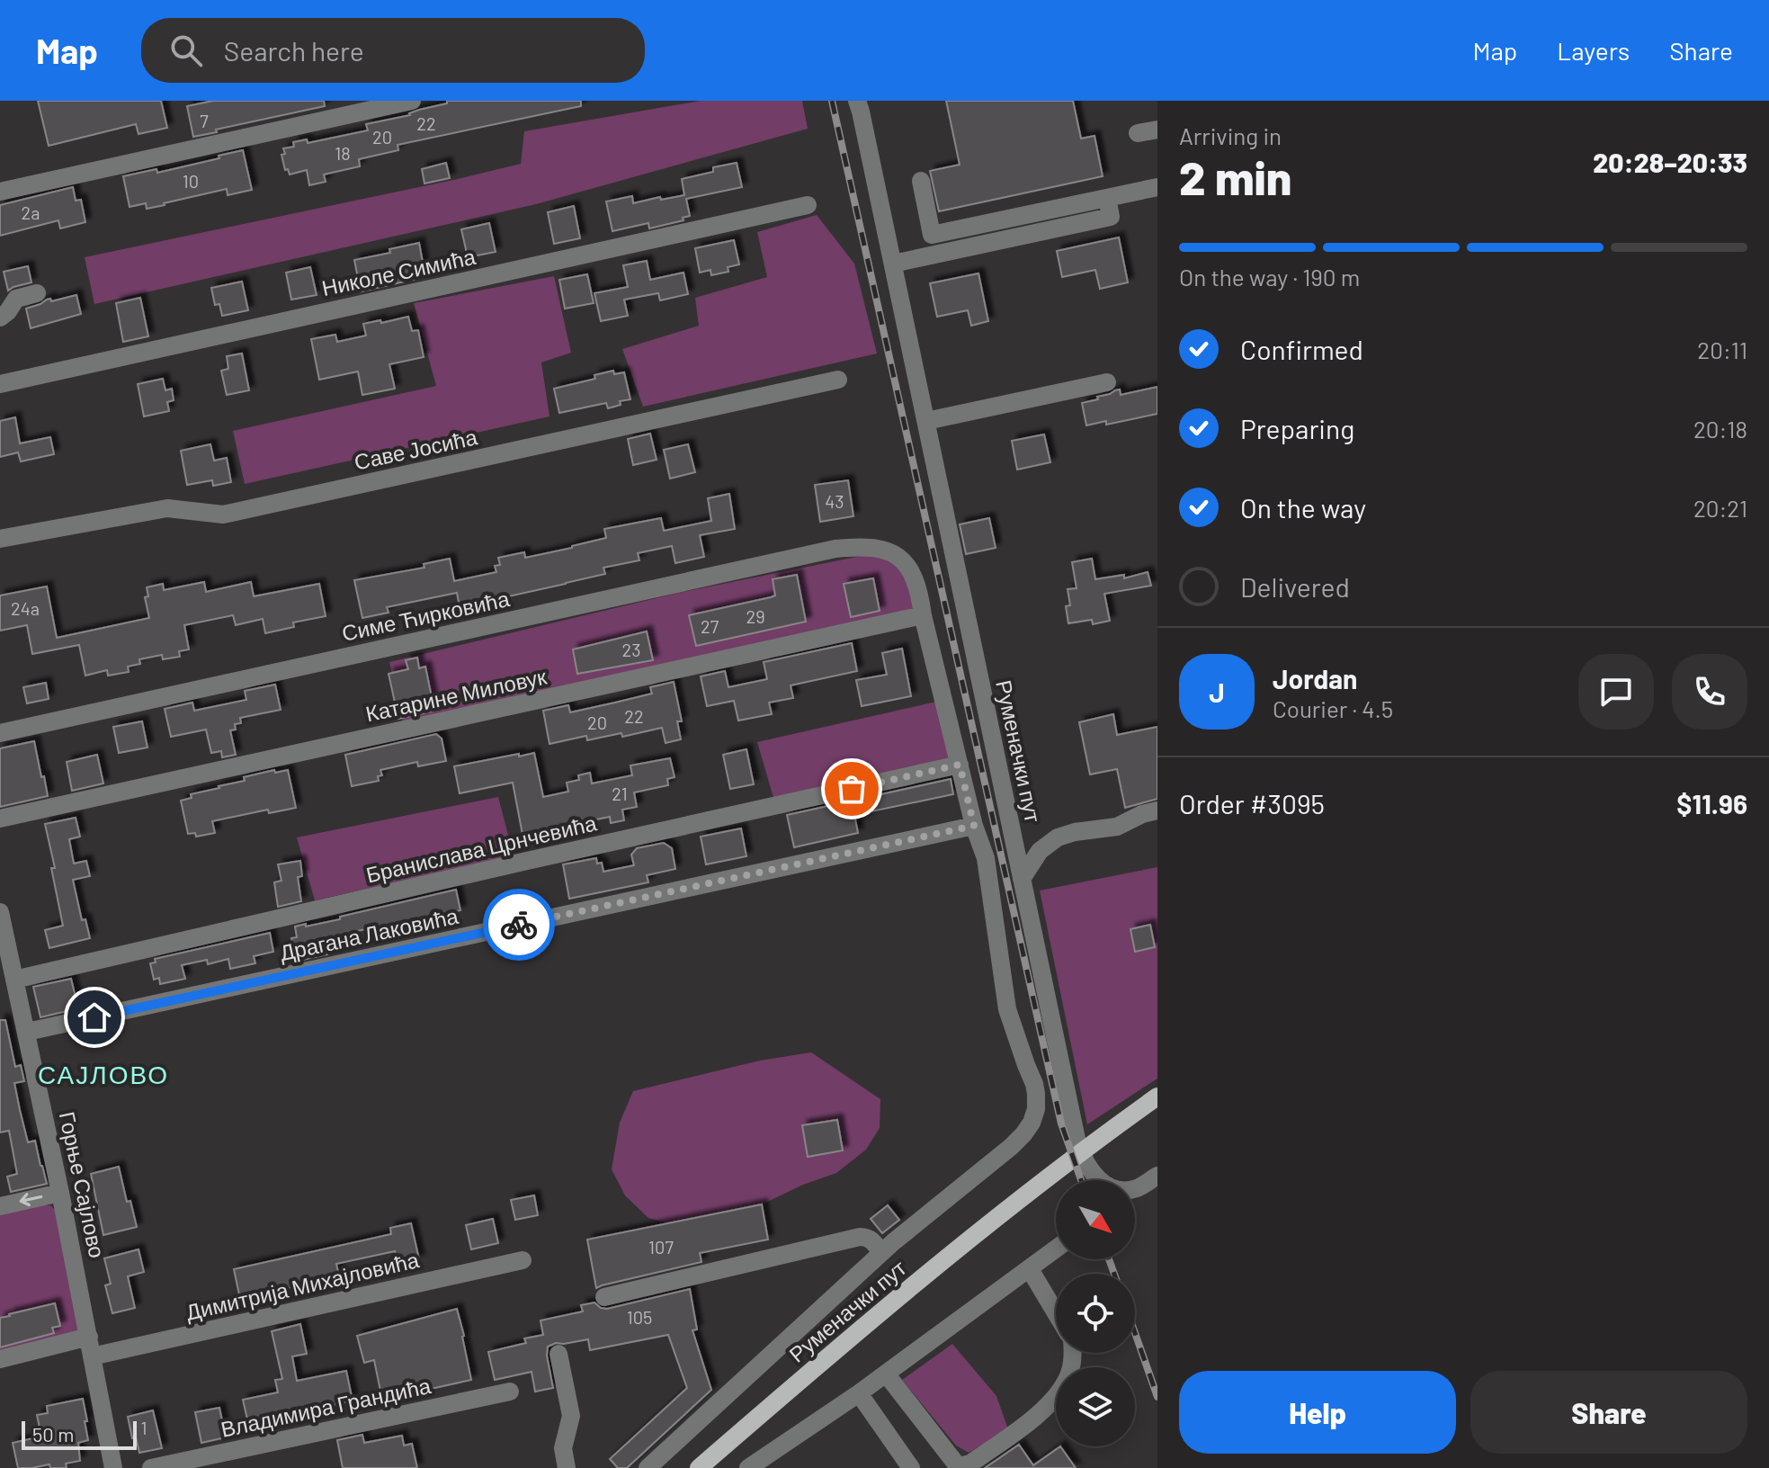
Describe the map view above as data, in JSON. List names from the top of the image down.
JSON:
{
  "streets": {
    "main road": ["Руменачки пут"],
    "street": [
      "Николе Симића",
      "Саве Јосића",
      "Симе Ћирковића",
      "Катарине Миловук",
      "Бранислава Црнчевића",
      "Драгана Лаковића",
      "Горње Сајлово",
      "Димитрија Михајловића",
      "Владимира Грандића"
    ]
  },
  "crossings": [
    ["Симе Ћирковића", "Катарине Миловук"],
    ["Бранислава Црнчевића", "Горње Сајлово"],
    ["Драгана Лаковића", "Горње Сајлово"],
    ["Горње Сајлово", "Димитрија Михајловића"]
  ],
  "districts": ["САЈЛОВО"],
  "house_numbers": [
    "7",
    "22",
    "20",
    "18",
    "10",
    "2a",
    "43",
    "24a",
    "29",
    "27",
    "23",
    "22",
    "20",
    "21",
    "107",
    "105",
    "1"
  ],
  "scale_bar": "50 m",
  "north": "bottom right",
  "page": {
    "header": "Map",
    "search": "Search here",
    "nav": ["Map", "Layers", "Share"],
    "heading": ["2 min", "Arriving in", "20:28–20:33"],
    "panel": [
      "Jordan",
      "Courier · 4.5",
      "Order #3095",
      "$11.96"
    ],
    "bar": "On the way · 190 m",
    "list": [
      ["Confirmed", "20:11"],
      ["Preparing", "20:18"],
      ["On the way", "20:21"],
      "Delivered"
    ],
    "round": "J",
    "buttons": ["Help", "Share"],
    "scale": "50 m"
  }
}
